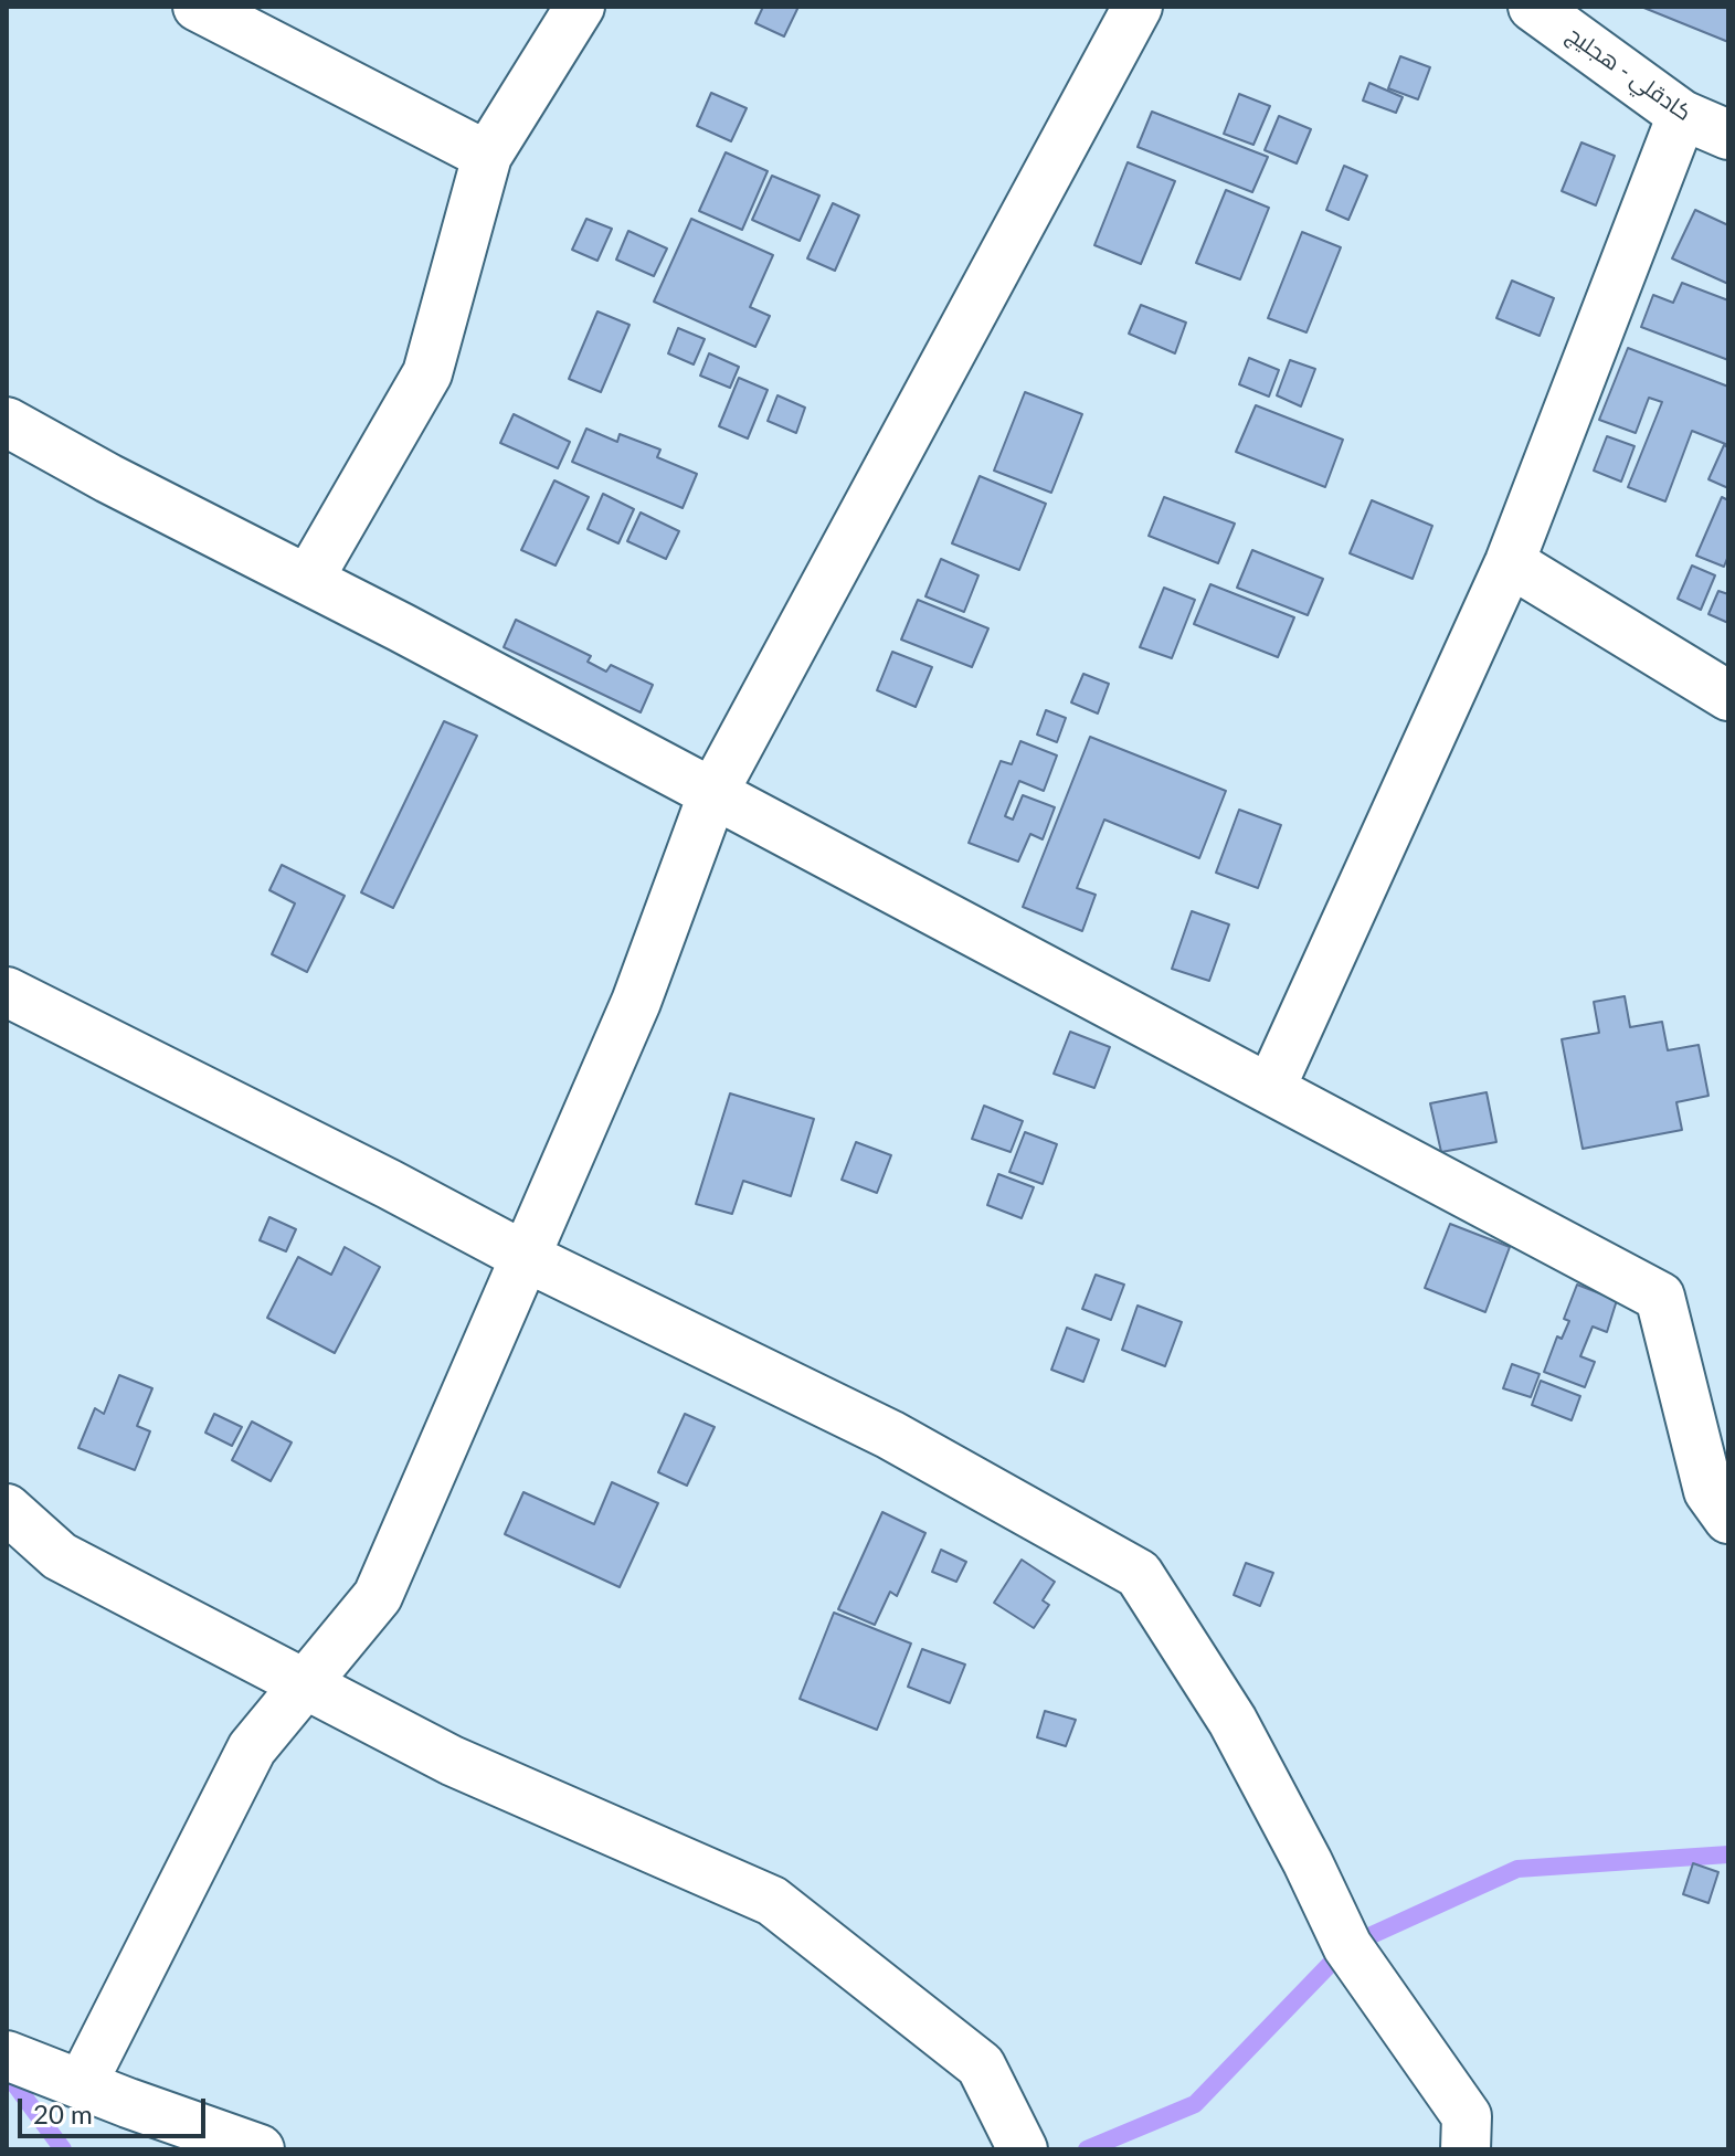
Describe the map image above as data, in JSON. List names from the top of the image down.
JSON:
{
  "streets": {
    "street": ["كادقلي - هجليج"]
  },
  "scale_bar": "20 m"
}
